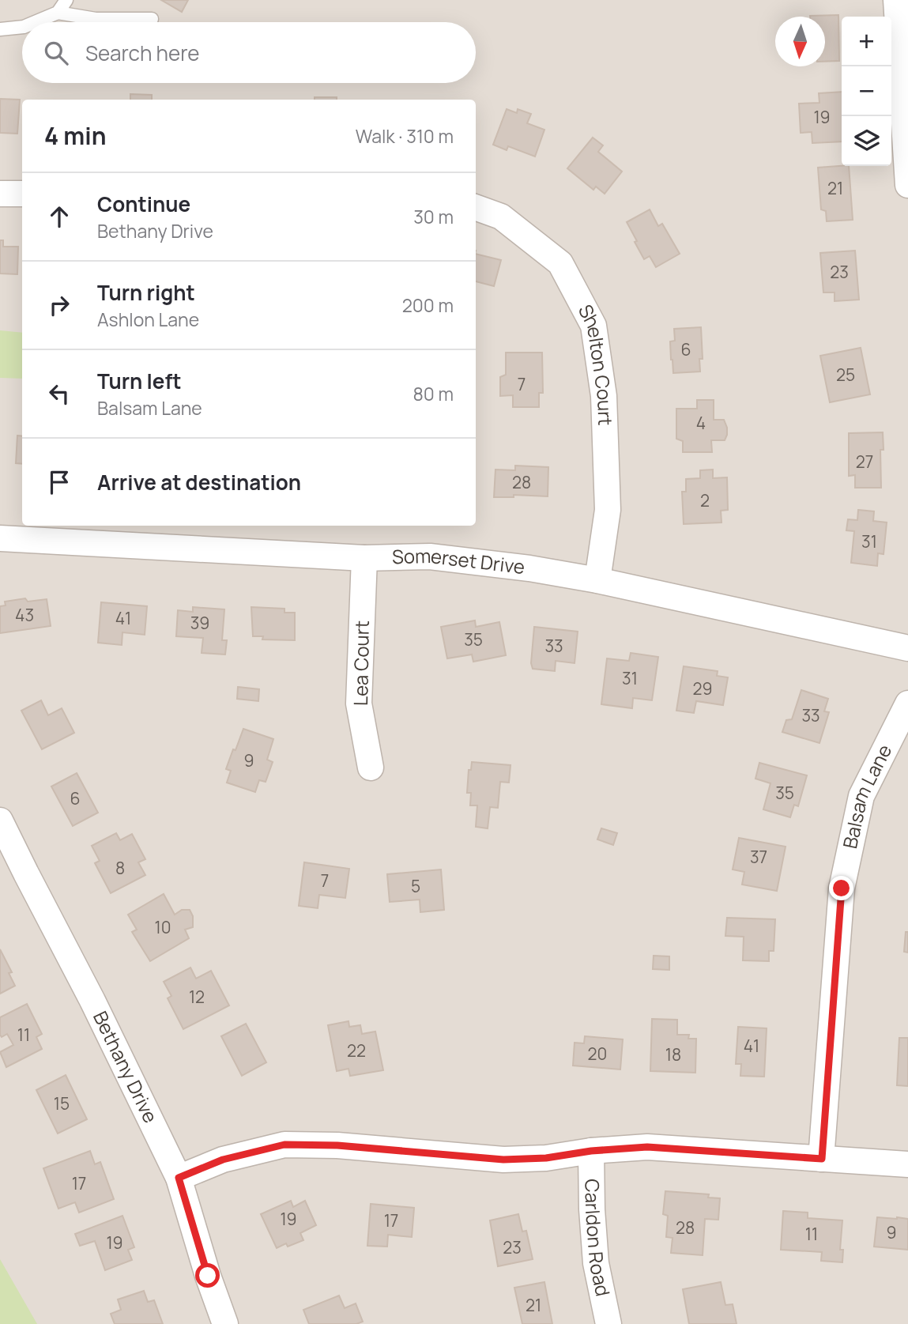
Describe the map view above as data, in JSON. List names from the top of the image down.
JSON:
{
  "streets": {
    "street": [
      "Shelton Court",
      "Somerset Drive",
      "Lea Court",
      "Balsam Lane",
      "Bethany Drive",
      "Carldon Road"
    ]
  },
  "crossings": [
    ["Shelton Court", "Somerset Drive"],
    ["Somerset Drive", "Lea Court"]
  ],
  "house_numbers": [
    "19",
    "21",
    "23",
    "6",
    "25",
    "7",
    "4",
    "27",
    "28",
    "2",
    "31",
    "43",
    "41",
    "39",
    "35",
    "33",
    "31",
    "29",
    "33",
    "9",
    "35",
    "6",
    "37",
    "8",
    "7",
    "5",
    "10",
    "12",
    "11",
    "41",
    "22",
    "20",
    "18",
    "15",
    "17",
    "19",
    "17",
    "28",
    "9",
    "11",
    "19",
    "23",
    "21"
  ],
  "north": "bottom",
  "page": {
    "map_buttons": ["+", "−"],
    "search": "Search here",
    "heading": ["4 min", "Walk · 310 m"],
    "list": [
      ["Continue", "Bethany Drive", "30 m"],
      ["Turn right", "Ashlon Lane", "200 m"],
      ["Turn left", "Balsam Lane", "80 m"],
      "Arrive at destination"
    ]
  }
}
